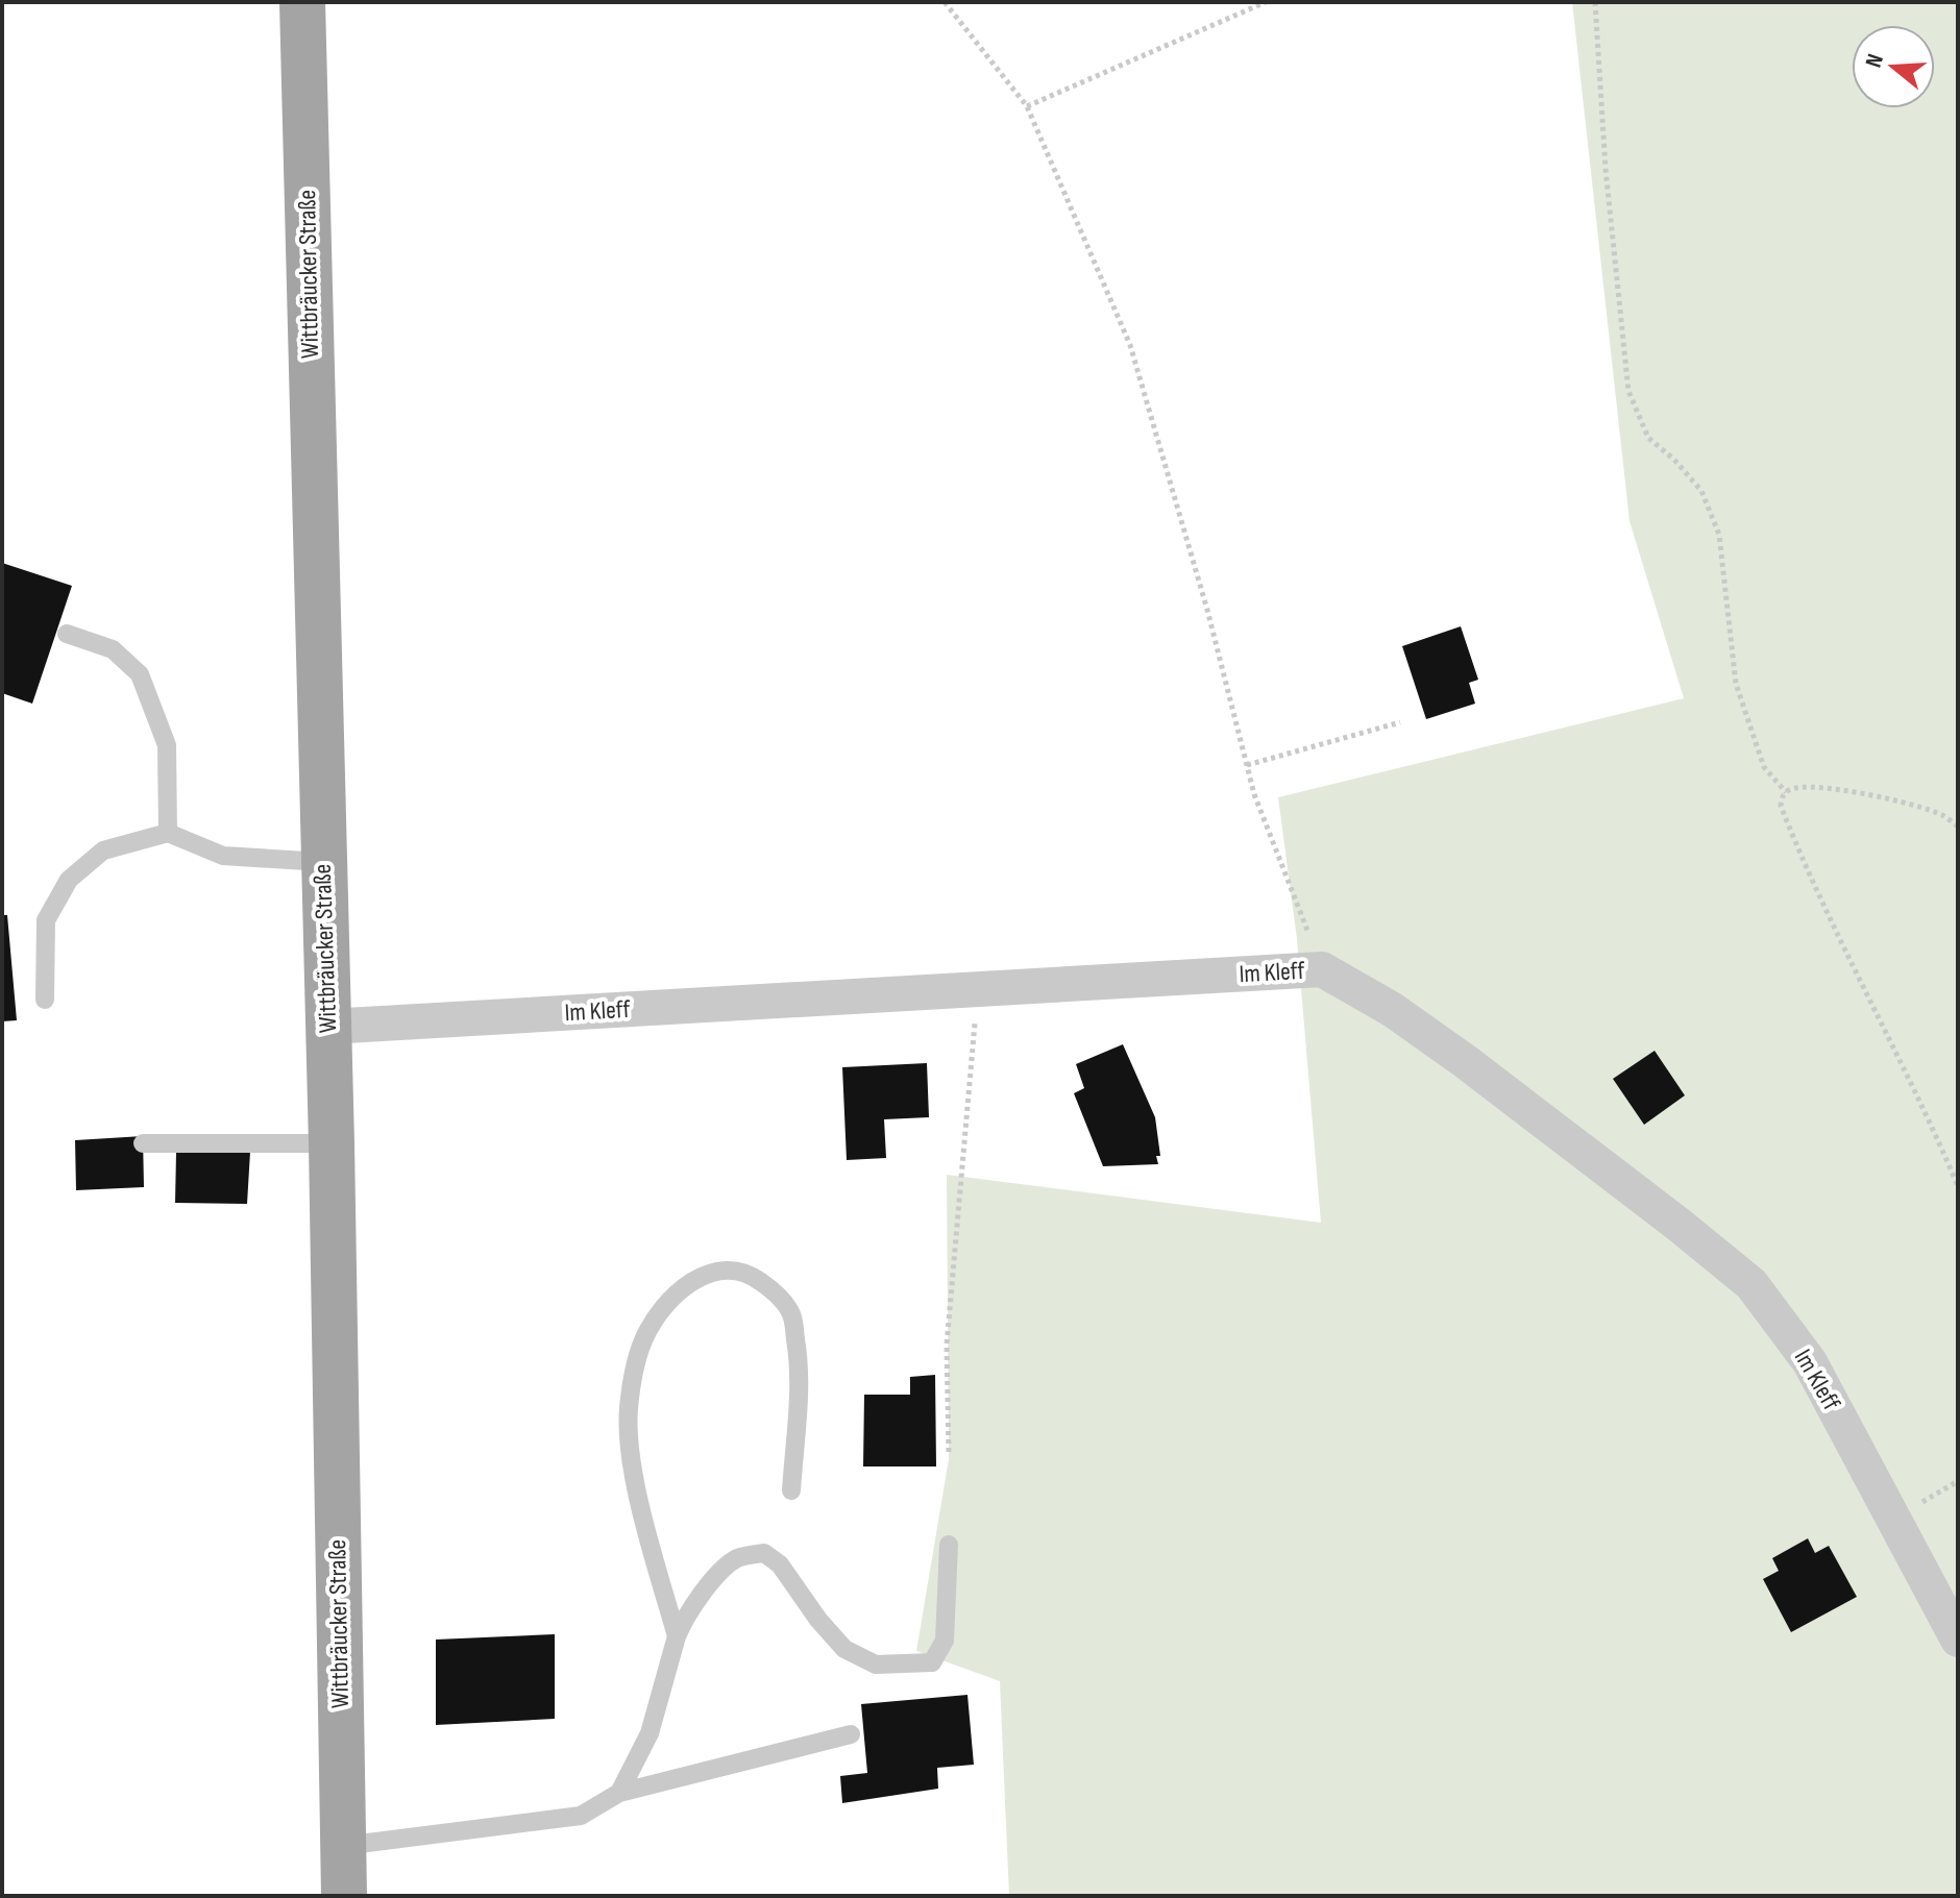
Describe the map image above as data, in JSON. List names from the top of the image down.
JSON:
{
  "streets": {
    "main road": ["Wittbräucker Straße"],
    "street": ["Im Kleff"]
  },
  "crossings": [
    ["Wittbräucker Straße", "Im Kleff"]
  ],
  "north": "left"
}
